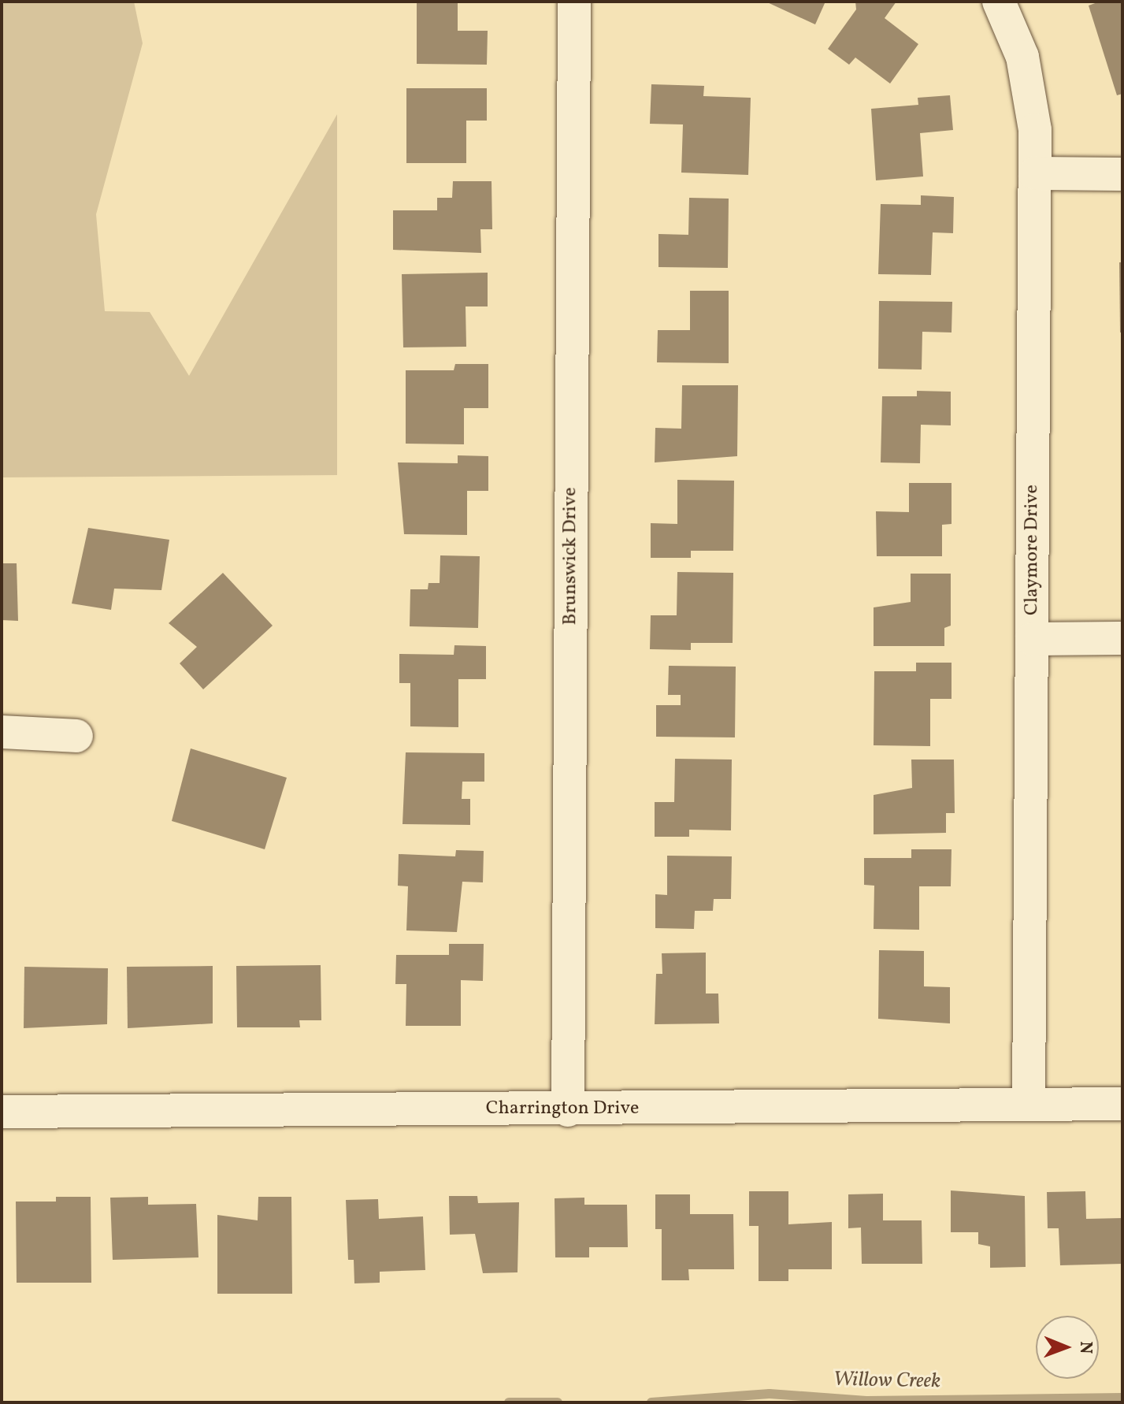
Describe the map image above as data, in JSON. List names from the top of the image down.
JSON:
{
  "streets": {
    "street": ["Claymore Drive", "Brunswick Drive", "Charrington Drive"]
  },
  "crossings": [
    ["Claymore Drive", "Charrington Drive"],
    ["Brunswick Drive", "Charrington Drive"]
  ],
  "water": ["Willow Creek"],
  "north": "right"
}
